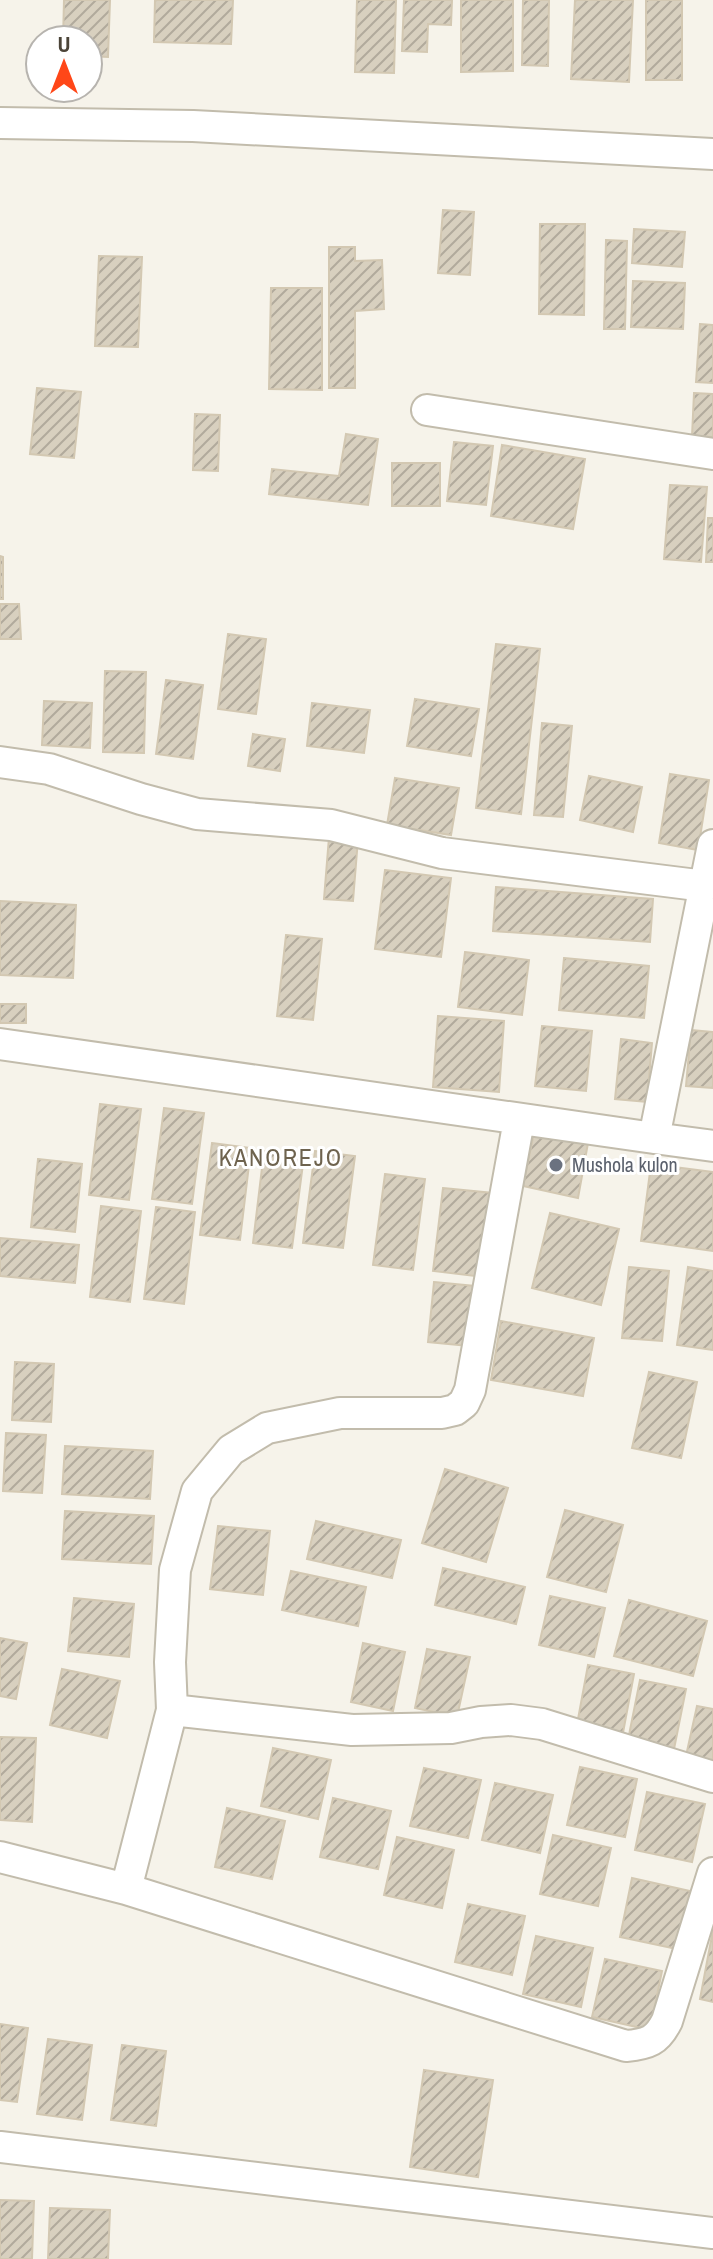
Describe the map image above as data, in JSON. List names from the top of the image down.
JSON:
{
  "districts": ["KANOREJO"],
  "places": ["Mushola kulon"],
  "north": "top"
}
